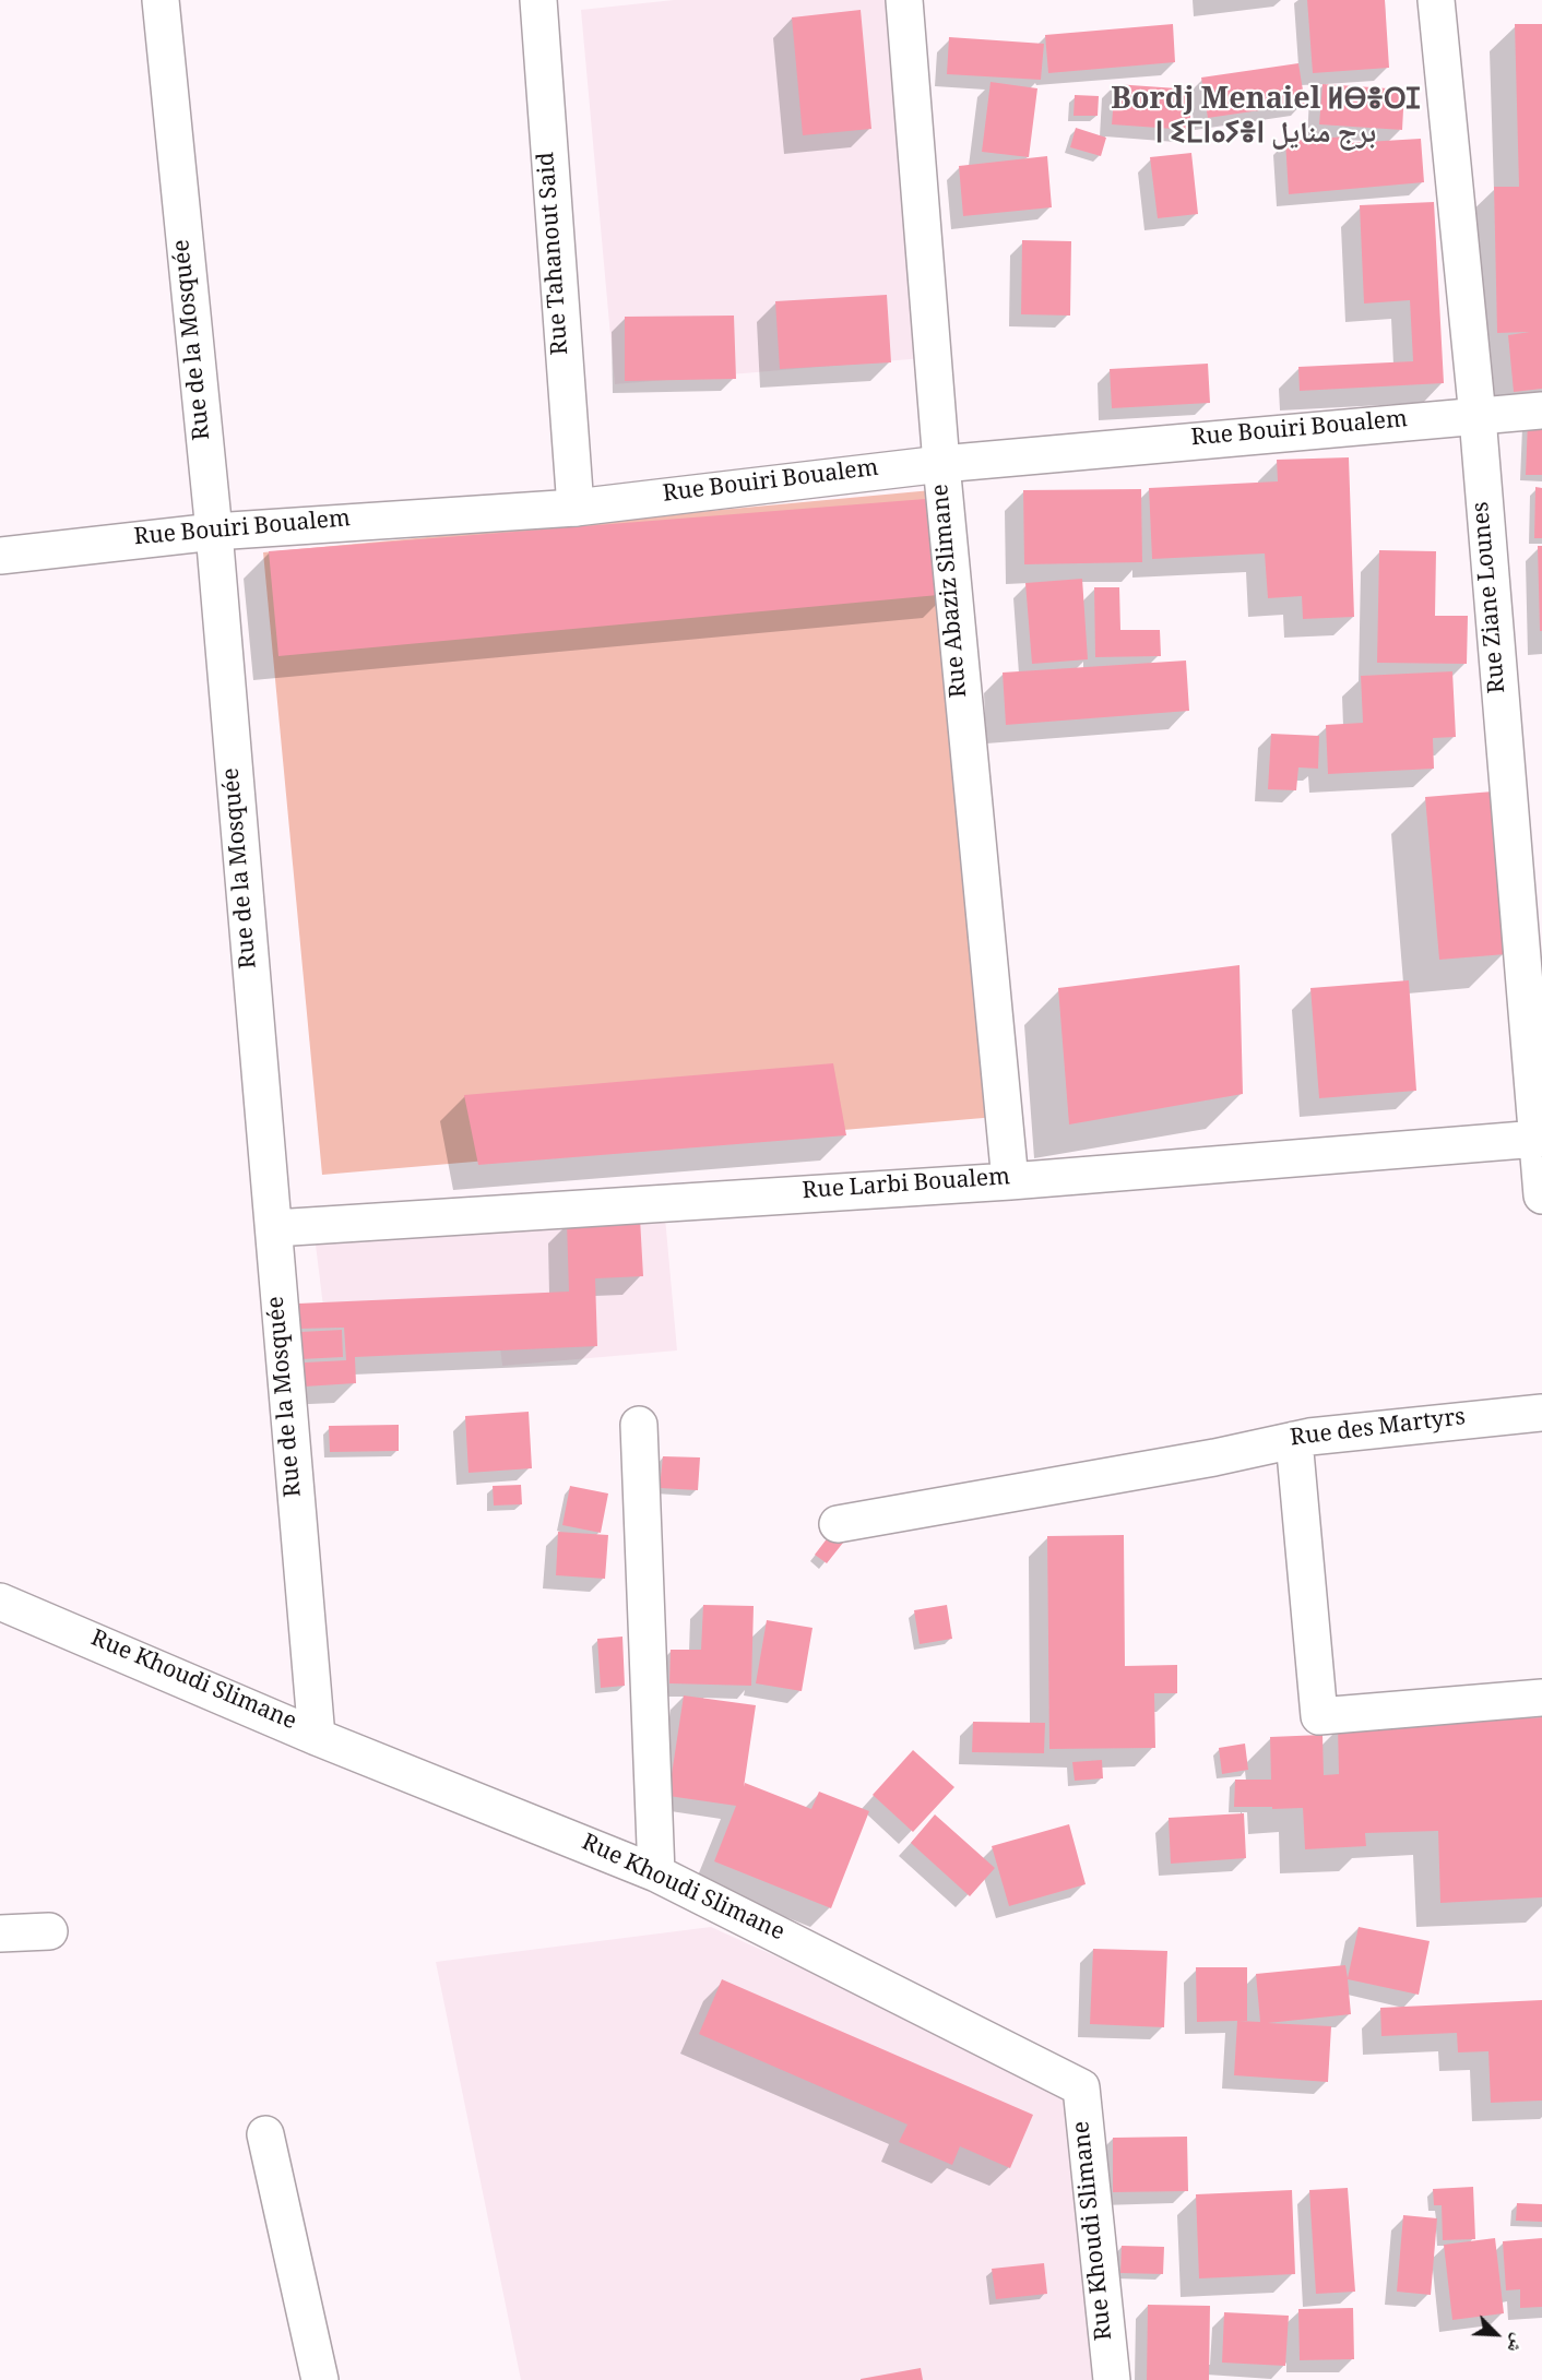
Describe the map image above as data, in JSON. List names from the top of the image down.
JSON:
{
  "streets": {
    "street": [
      "Rue Tahanout Said",
      "Rue de la Mosquée",
      "Rue Bouiri Boualem",
      "Rue Abaziz Slimane",
      "Rue Ziane Lounes",
      "Rue Larbi Boualem",
      "Rue des Martyrs",
      "Rue Khoudi Slimane"
    ]
  },
  "crossings": [
    ["Rue Tahanout Said", "Rue Bouiri Boualem"],
    ["Rue de la Mosquée", "Rue Bouiri Boualem"],
    ["Rue de la Mosquée", "Rue Larbi Boualem"],
    ["Rue de la Mosquée", "Rue Khoudi Slimane"],
    ["Rue Bouiri Boualem", "Rue Abaziz Slimane"],
    ["Rue Bouiri Boualem", "Rue Ziane Lounes"],
    ["Rue Abaziz Slimane", "Rue Larbi Boualem"],
    ["Rue Ziane Lounes", "Rue Larbi Boualem"]
  ],
  "districts": ["Bordj Menaiel ⵍⴱⴻⵔⵊ ⵏ ⵉⵎⵏⴰⵢⴻⵏ برج منايل"],
  "north": "bottom right"
}
